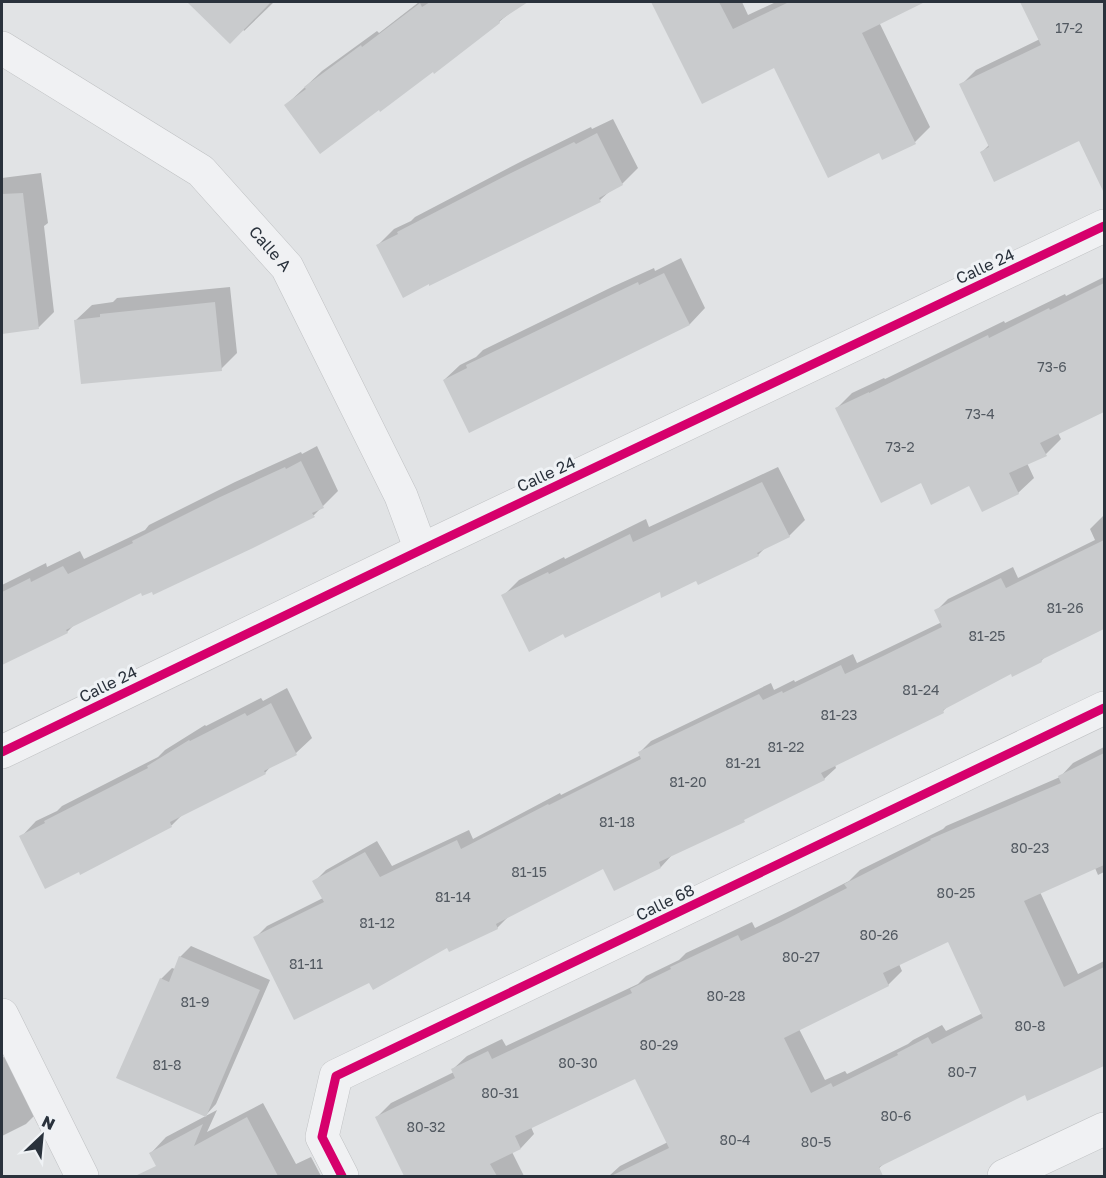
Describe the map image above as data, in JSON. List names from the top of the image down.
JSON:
{
  "streets": {
    "street": ["Calle A", "Calle 24", "Calle 68"]
  },
  "crossings": [
    ["Calle A", "Calle 24"]
  ],
  "house_numbers": [
    "17-2",
    "73-6",
    "73-4",
    "73-2",
    "81-26",
    "81-25",
    "81-24",
    "81-23",
    "81-22",
    "81-21",
    "81-20",
    "81-18",
    "80-23",
    "81-15",
    "80-25",
    "81-14",
    "81-12",
    "80-26",
    "80-27",
    "81-11",
    "80-28",
    "81-9",
    "80-8",
    "80-29",
    "80-30",
    "81-8",
    "80-7",
    "80-31",
    "80-6",
    "80-32",
    "80-4",
    "80-5"
  ],
  "north": "top right"
}
